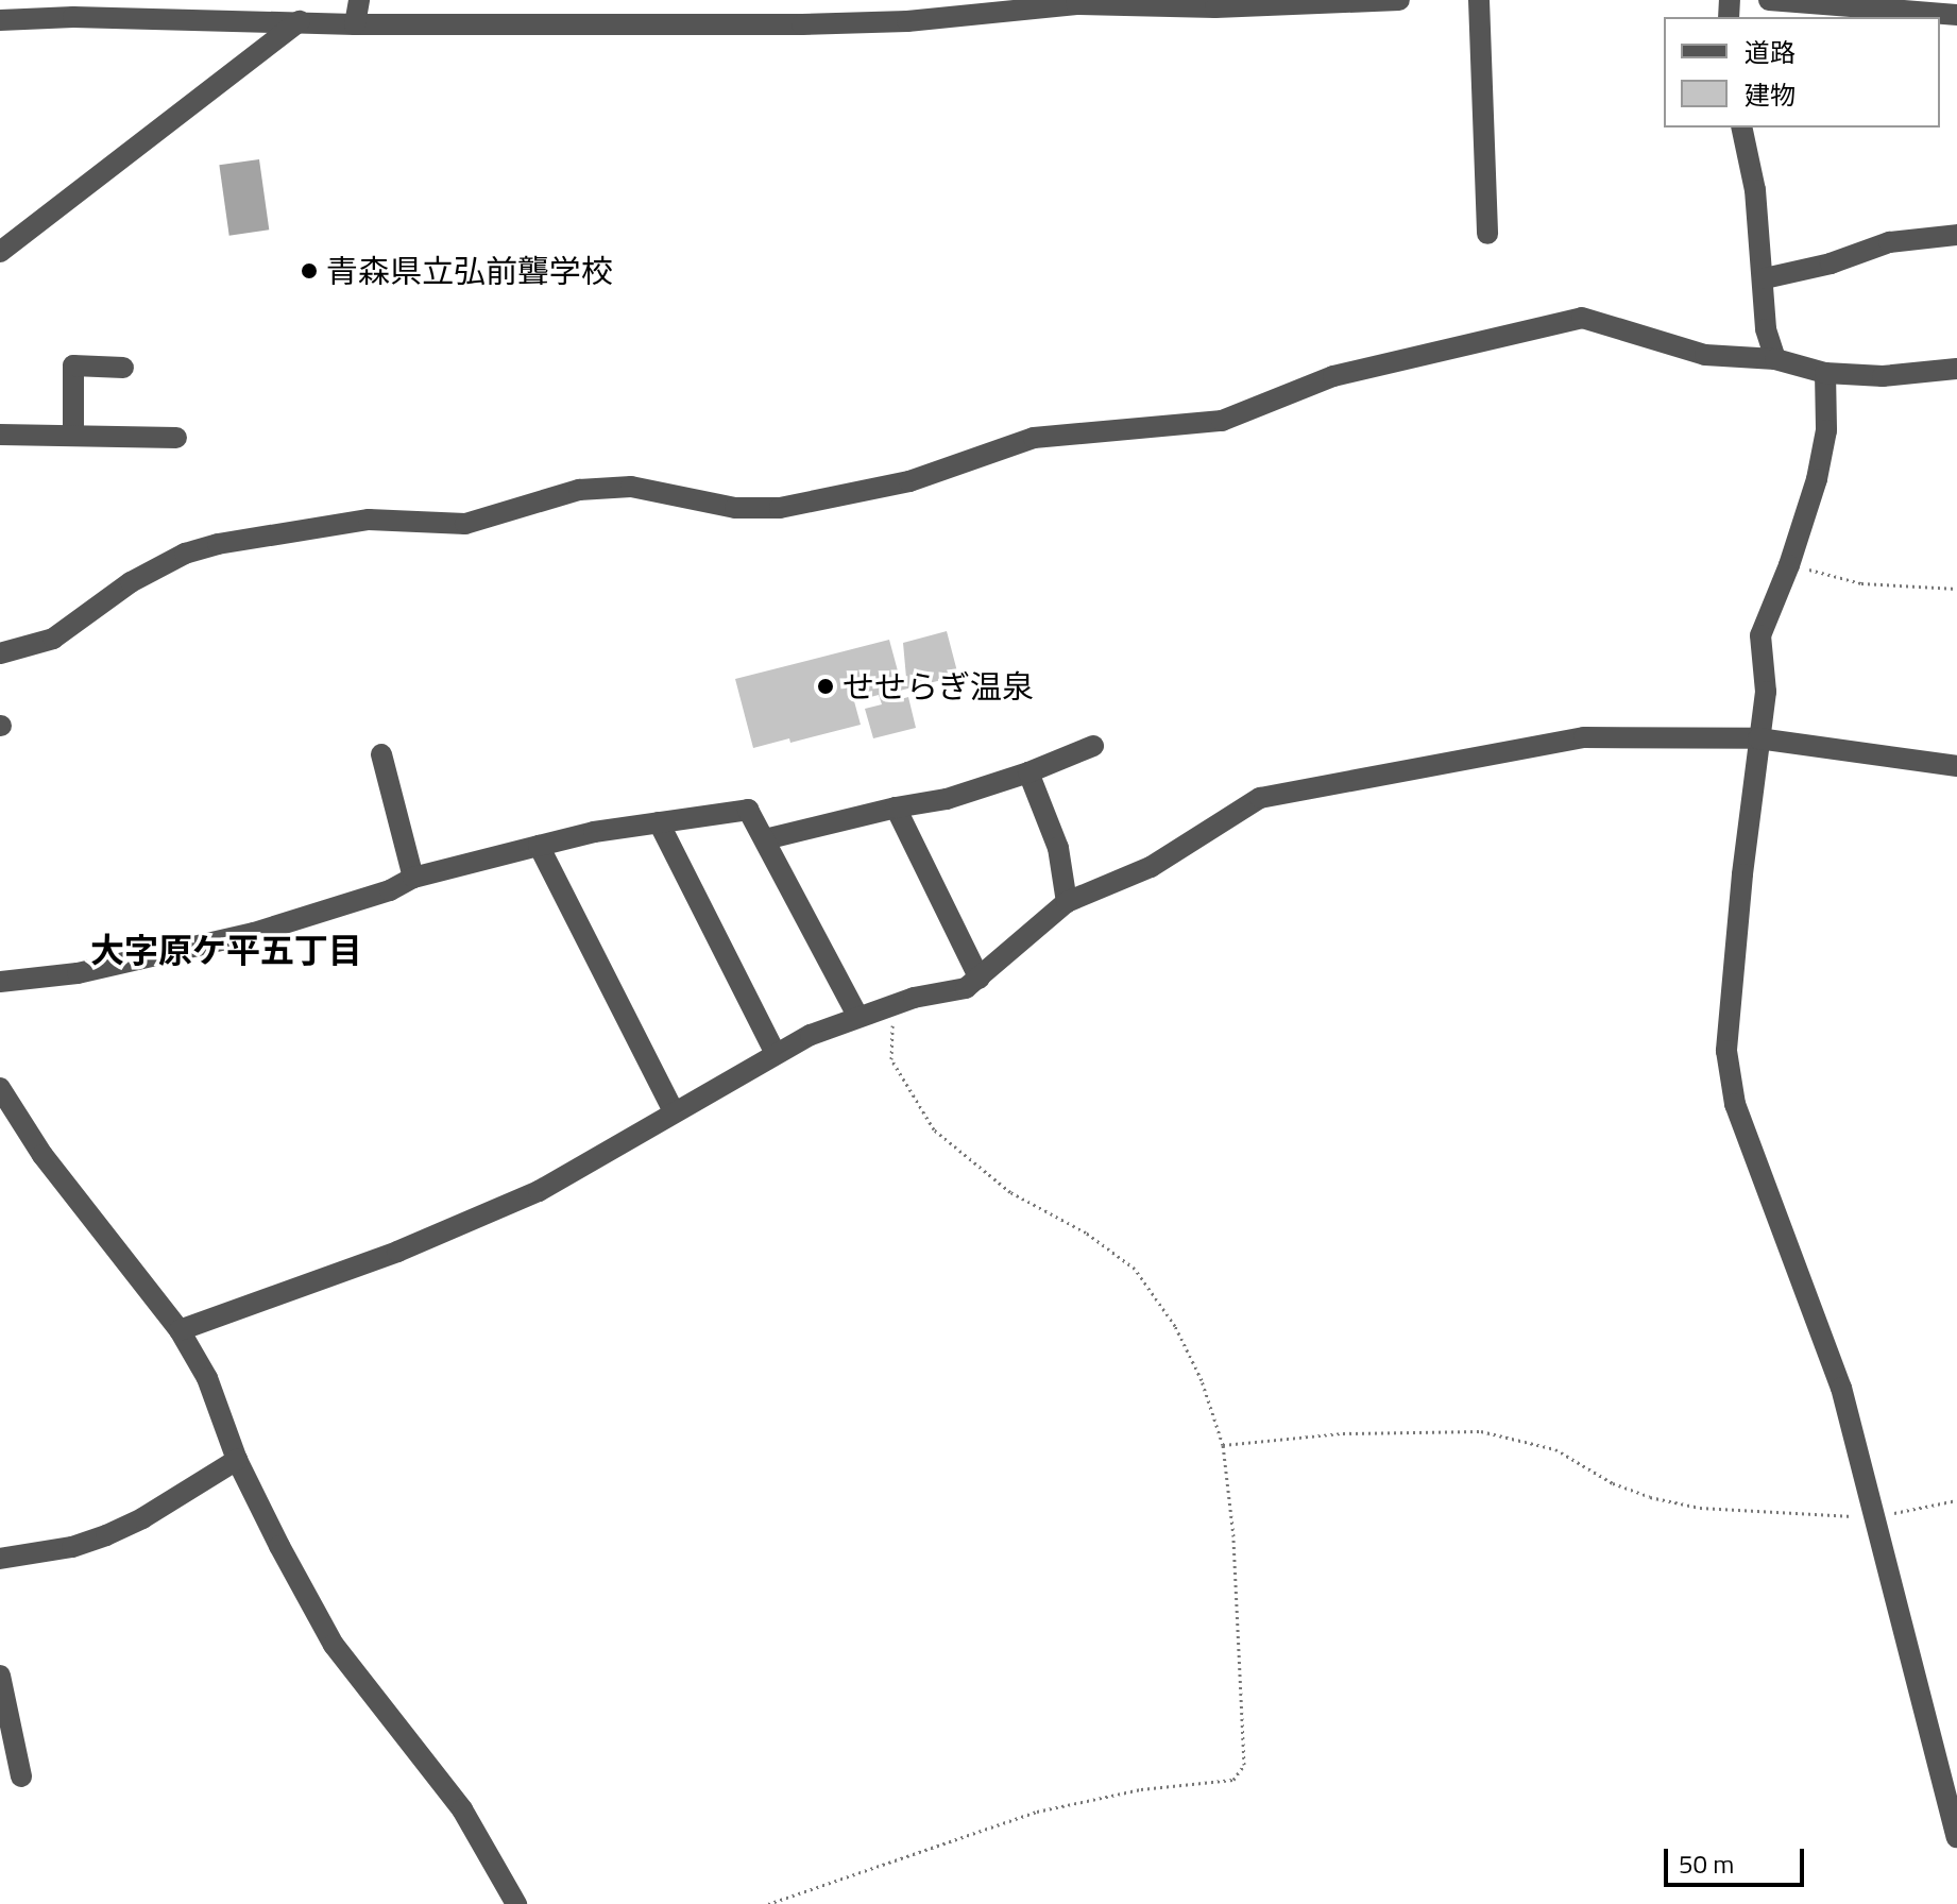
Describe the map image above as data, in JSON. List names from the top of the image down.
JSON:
{
  "districts": ["大字原ケ平五丁目"],
  "places": ["青森県立弘前聾学校", "せせらぎ温泉"],
  "legend": ["道路", "建物"],
  "scale_bar": "50 m"
}
